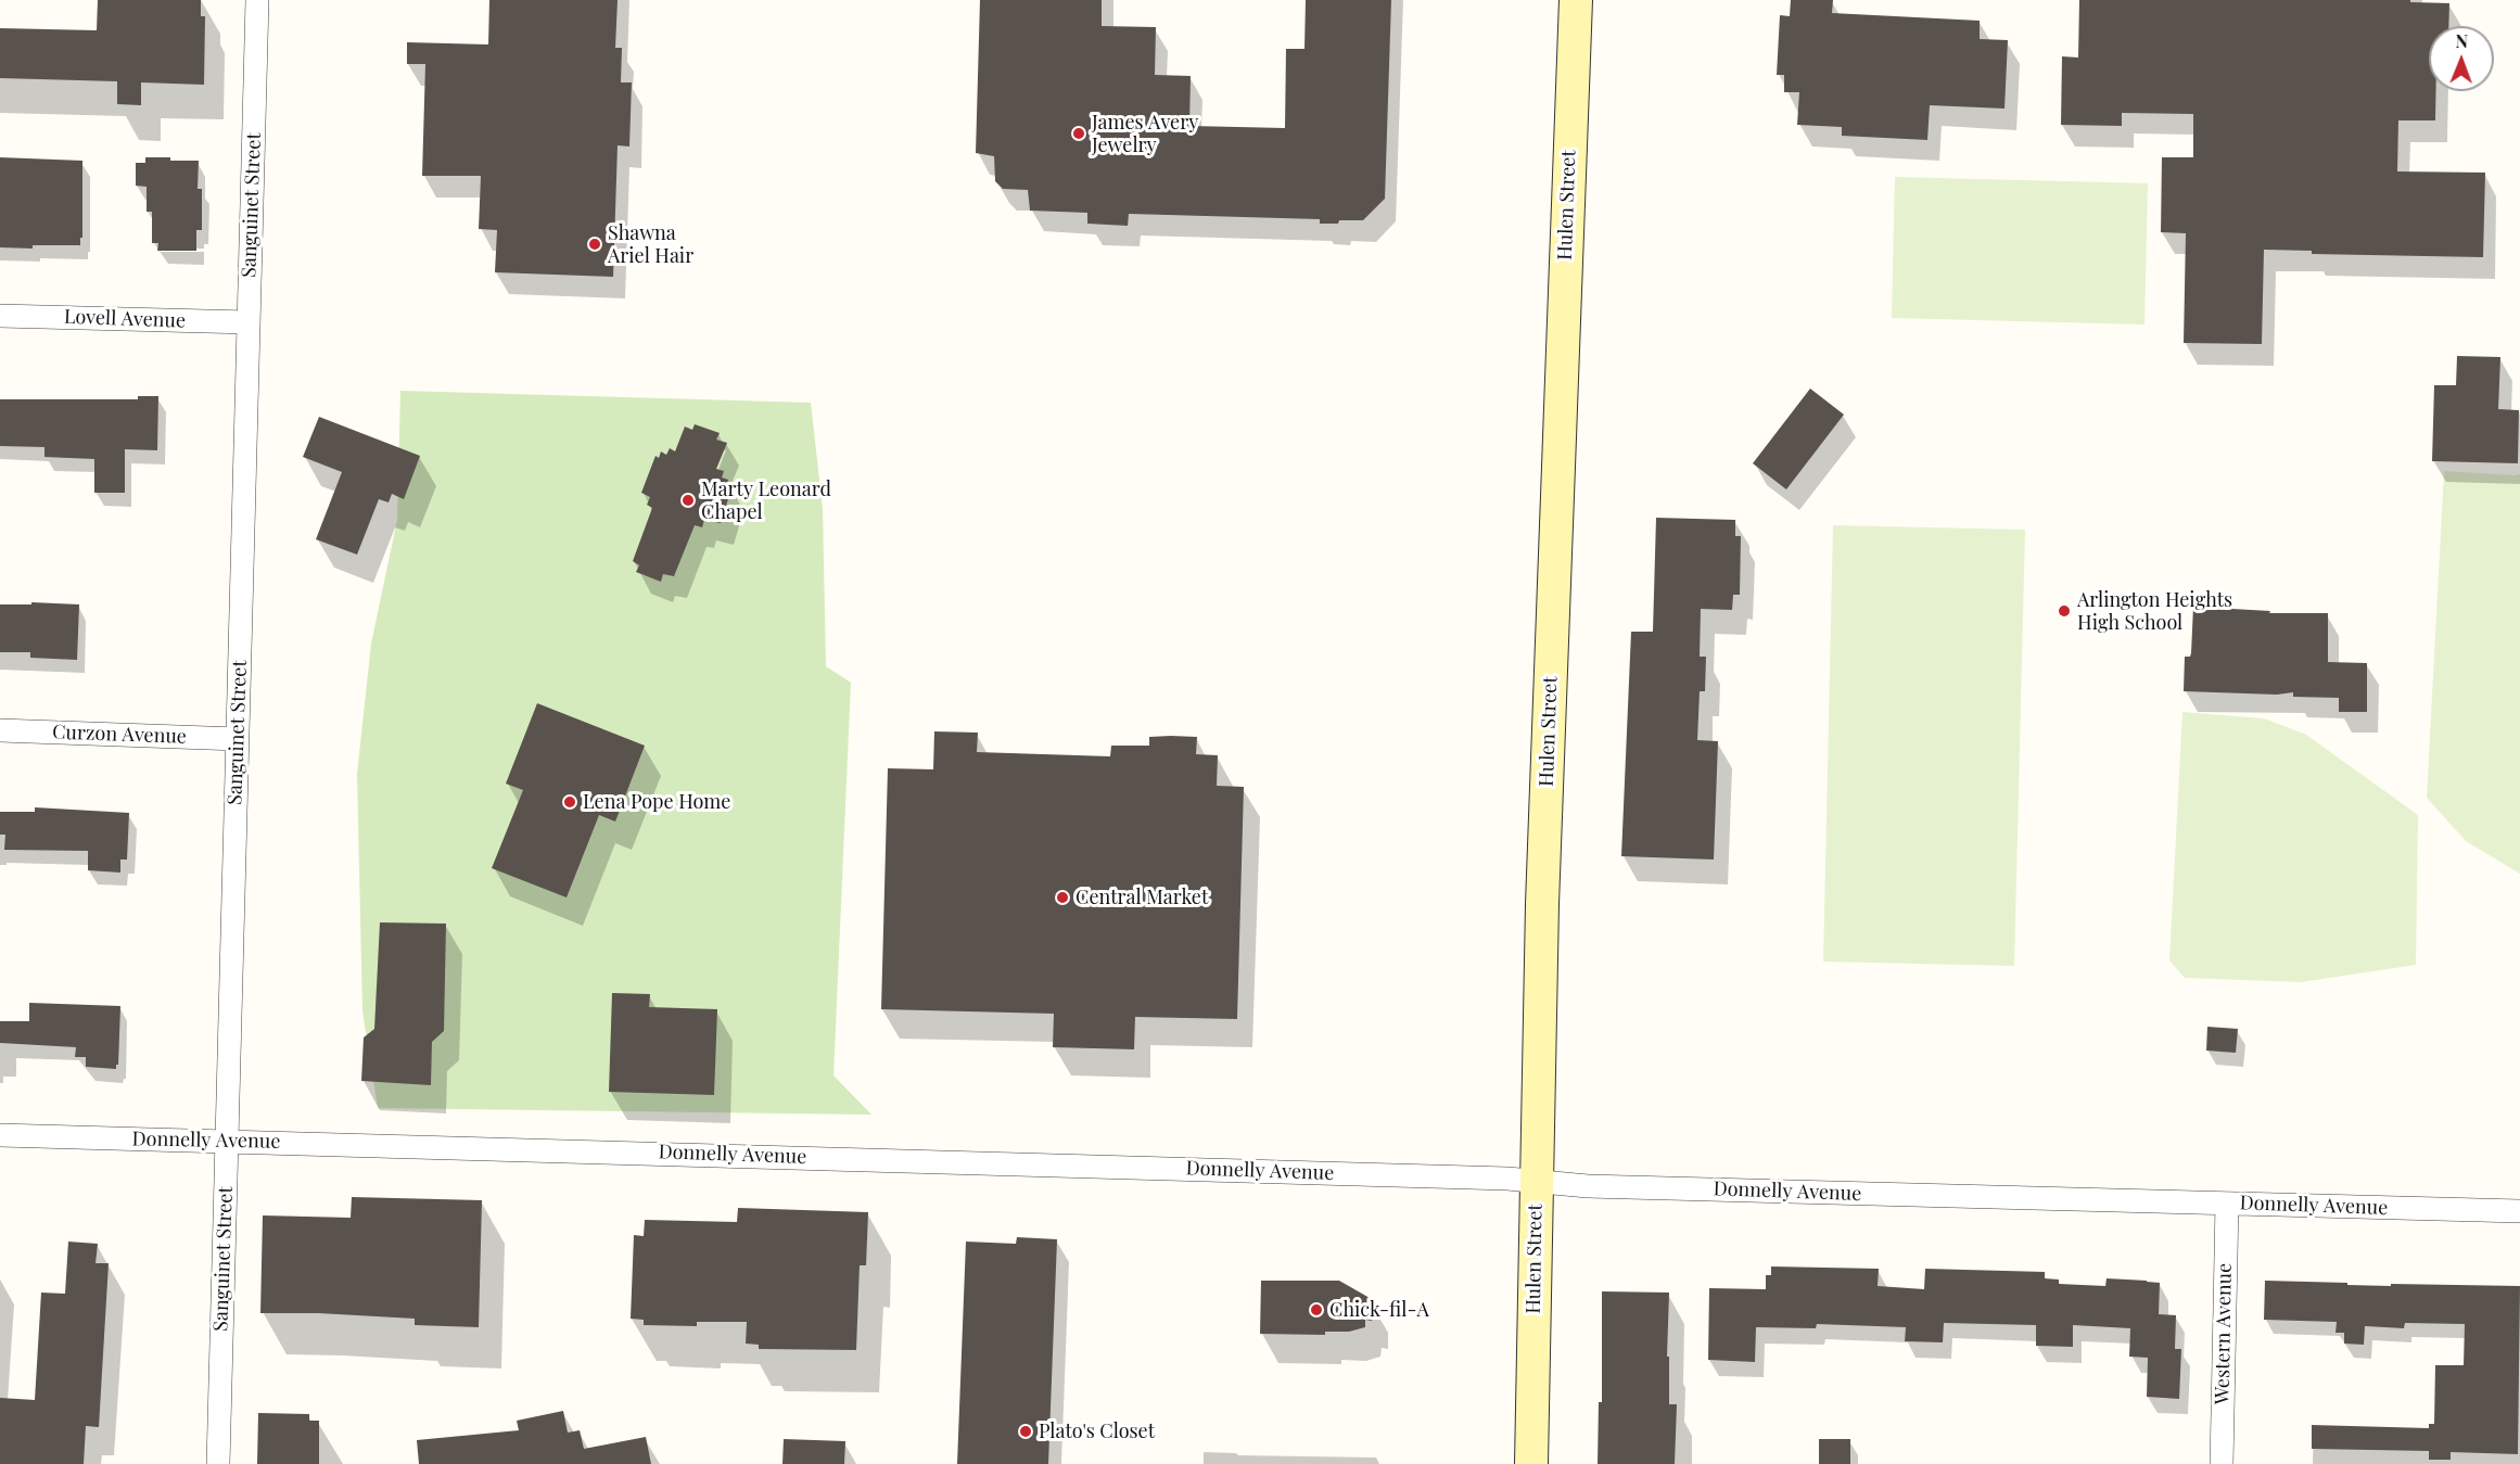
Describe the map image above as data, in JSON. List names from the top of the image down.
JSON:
{
  "streets": {
    "main road": ["Hulen Street"],
    "street": [
      "Sanguinet Street",
      "Lovell Avenue",
      "Curzon Avenue",
      "Donnelly Avenue",
      "Western Avenue"
    ]
  },
  "crossings": [
    ["Sanguinet Street", "Lovell Avenue"],
    ["Sanguinet Street", "Curzon Avenue"],
    ["Sanguinet Street", "Donnelly Avenue"],
    ["Hulen Street", "Donnelly Avenue"],
    ["Donnelly Avenue", "Western Avenue"]
  ],
  "places": [
    "James Avery Jewelry",
    "Shawna Ariel Hair",
    "Marty Leonard Chapel",
    "Arlington Heights High School",
    "Lena Pope Home",
    "Central Market",
    "Chick-fil-A",
    "Plato's Closet"
  ],
  "north": "top"
}
